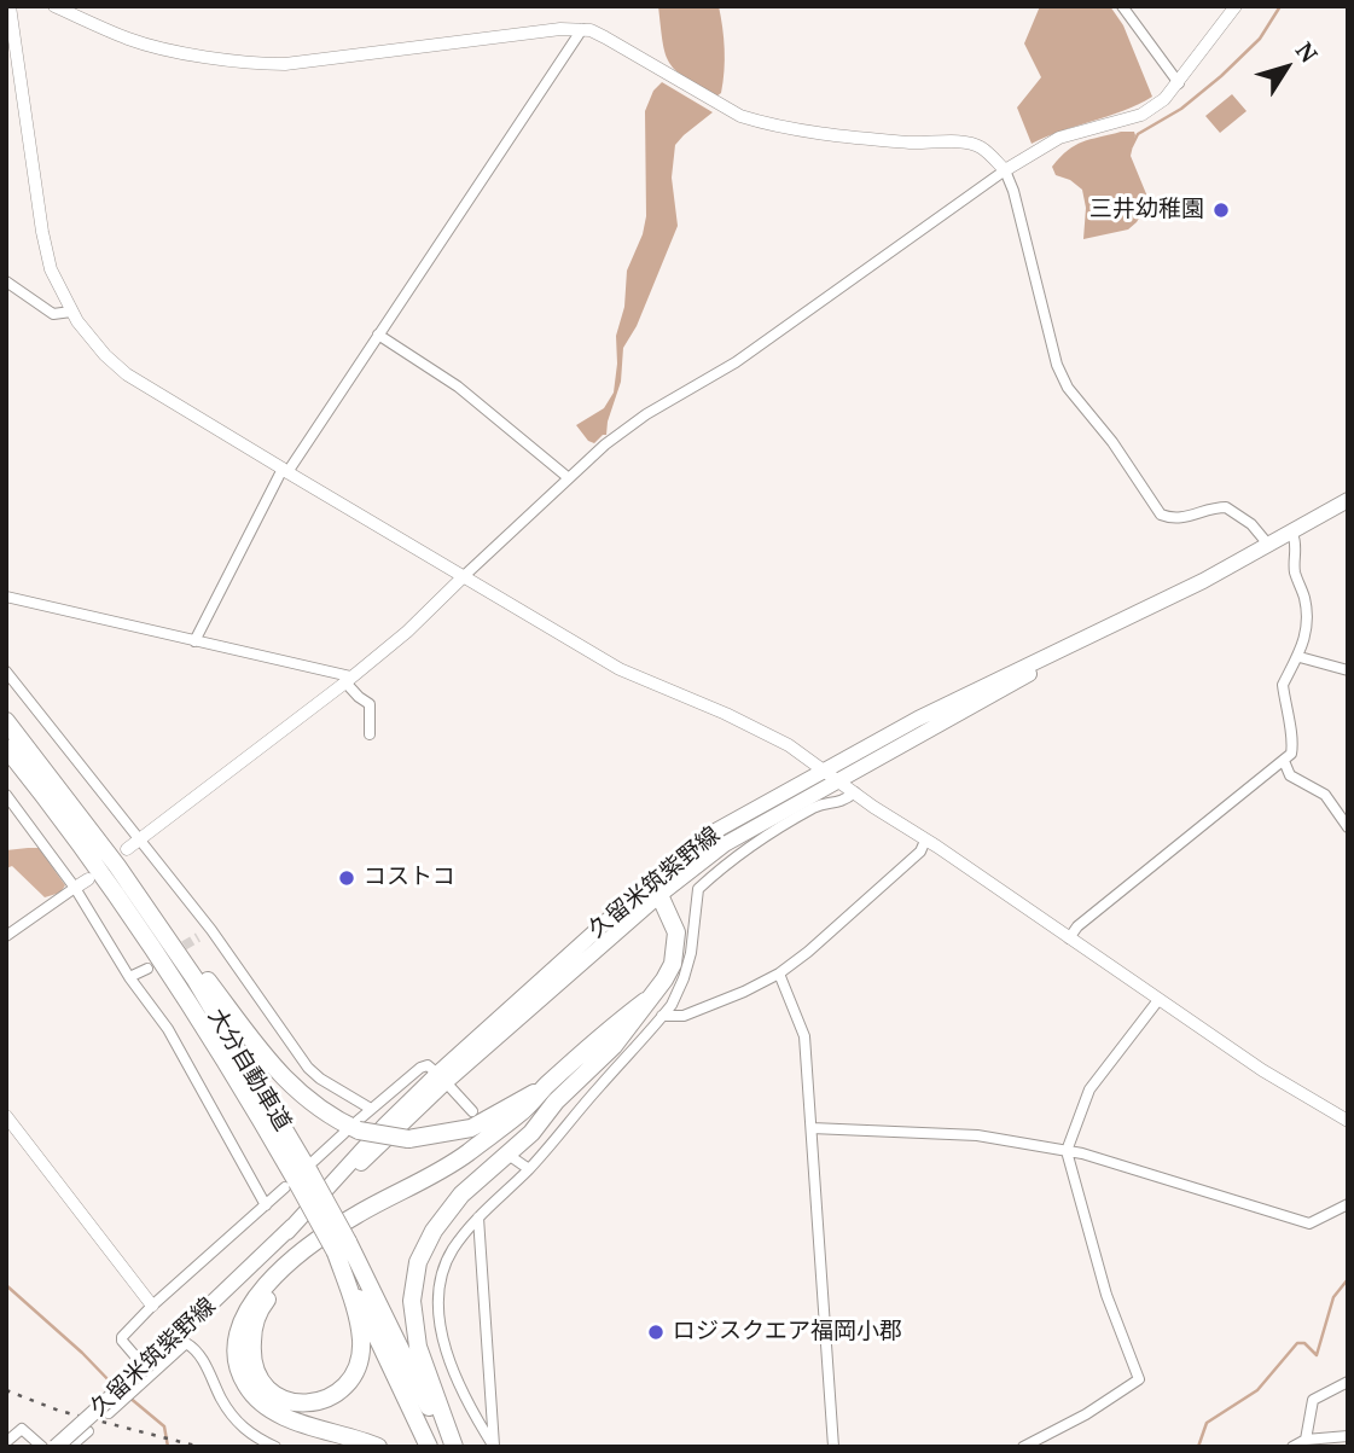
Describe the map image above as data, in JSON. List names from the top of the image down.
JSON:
{
  "streets": {
    "highway": ["大分自動車道"],
    "main road": ["久留米筑紫野線"]
  },
  "places": ["三井幼稚園", "コストコ", "ロジスクエア福岡小郡"],
  "north": "top right"
}
